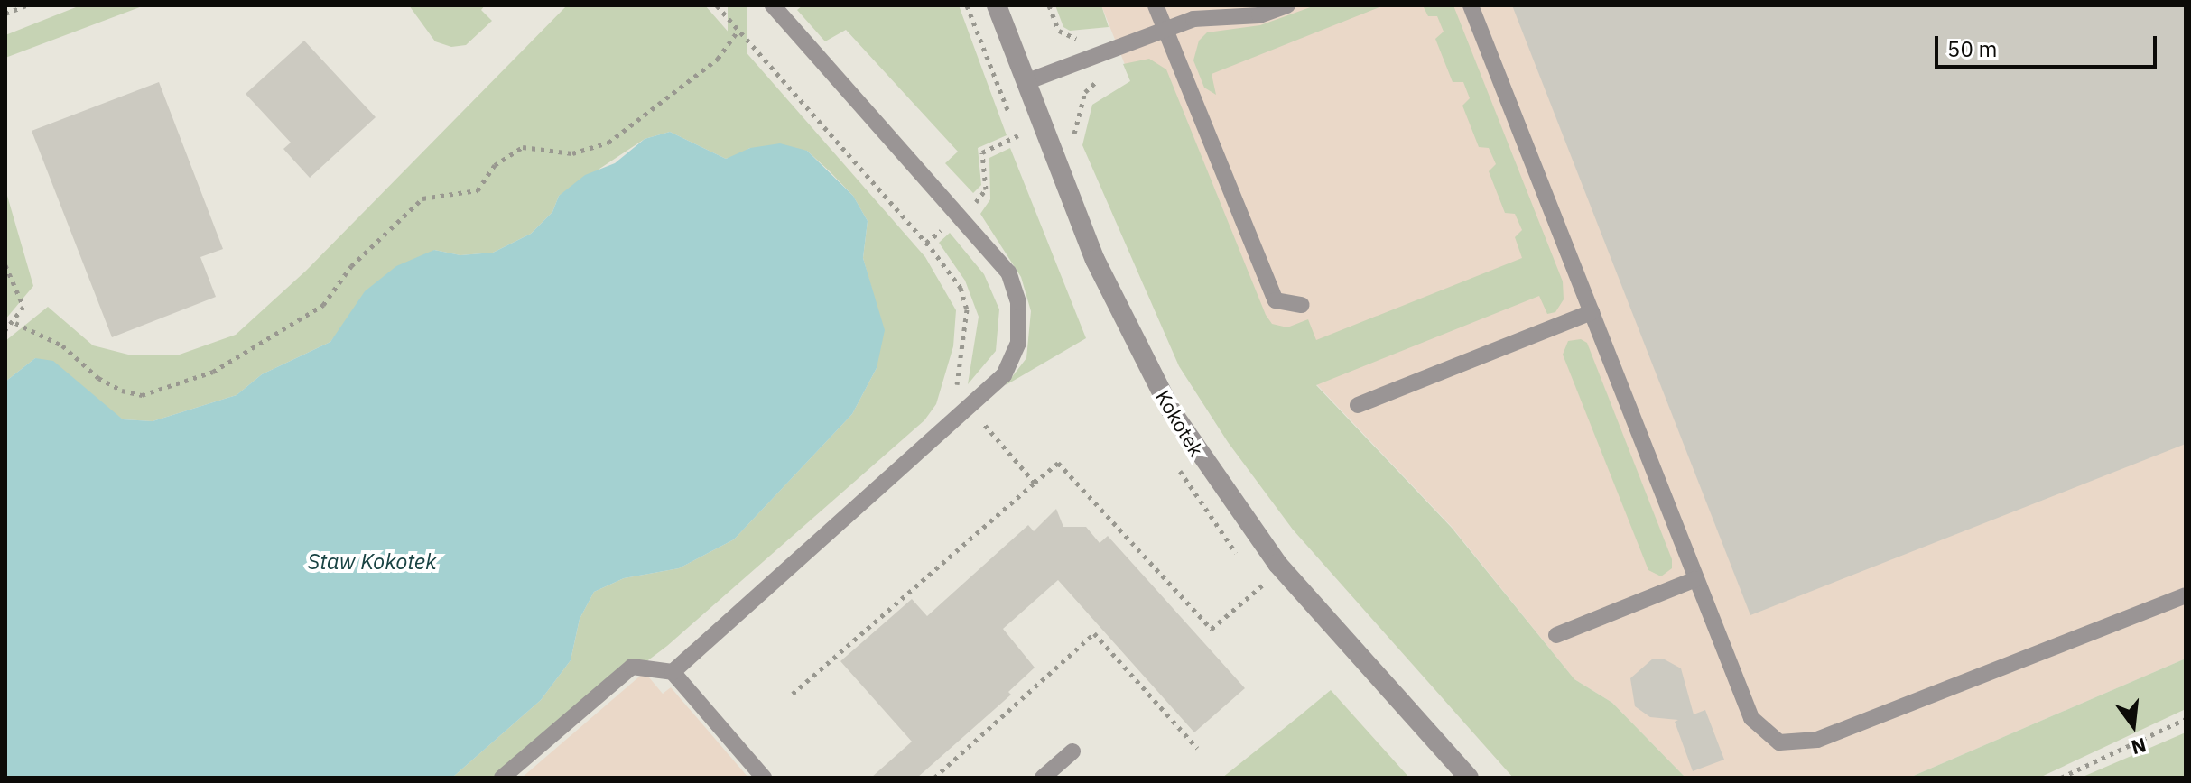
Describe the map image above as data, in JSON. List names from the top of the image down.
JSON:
{
  "streets": {
    "street": ["Kokotek"]
  },
  "water": ["Staw Kokotek"],
  "scale_bar": "50 m",
  "north": "bottom"
}
